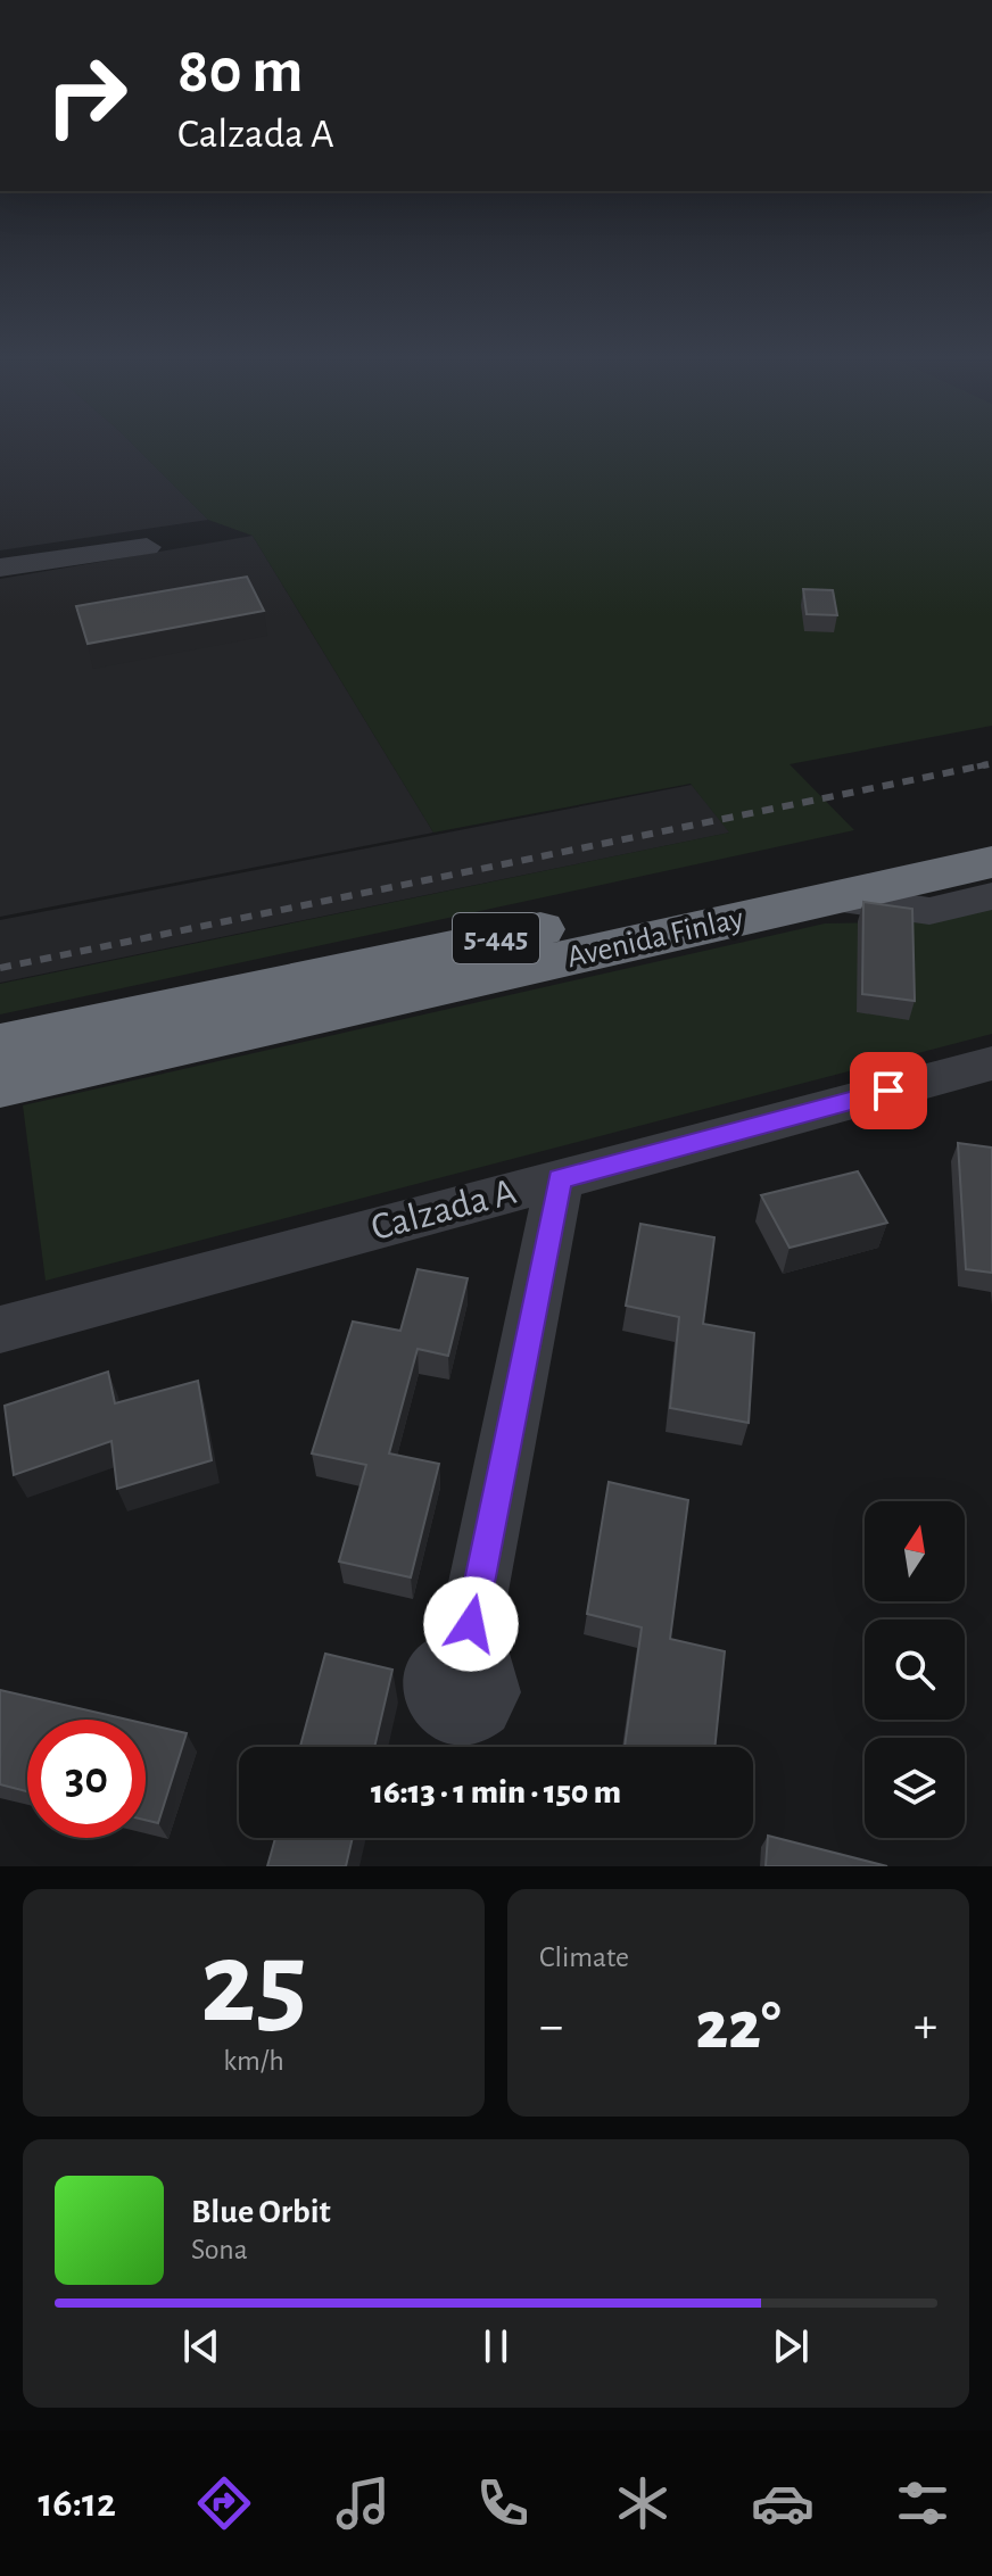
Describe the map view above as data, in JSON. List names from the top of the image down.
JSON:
{
  "streets": {
    "highway": ["5-445", "Avenida Finlay"],
    "street": ["Calzada A"]
  },
  "north": "top",
  "page": {
    "turn": ["80 m", "Calzada A"],
    "limit": "30",
    "trip": "16:13 · 1 min · 150 m",
    "tile": [
      ["25", "km/h"],
      "Climate"
    ],
    "heat": ["−", "22°", "+"],
    "song": ["Blue Orbit", "Sona"],
    "tabs": "16:12"
  }
}
